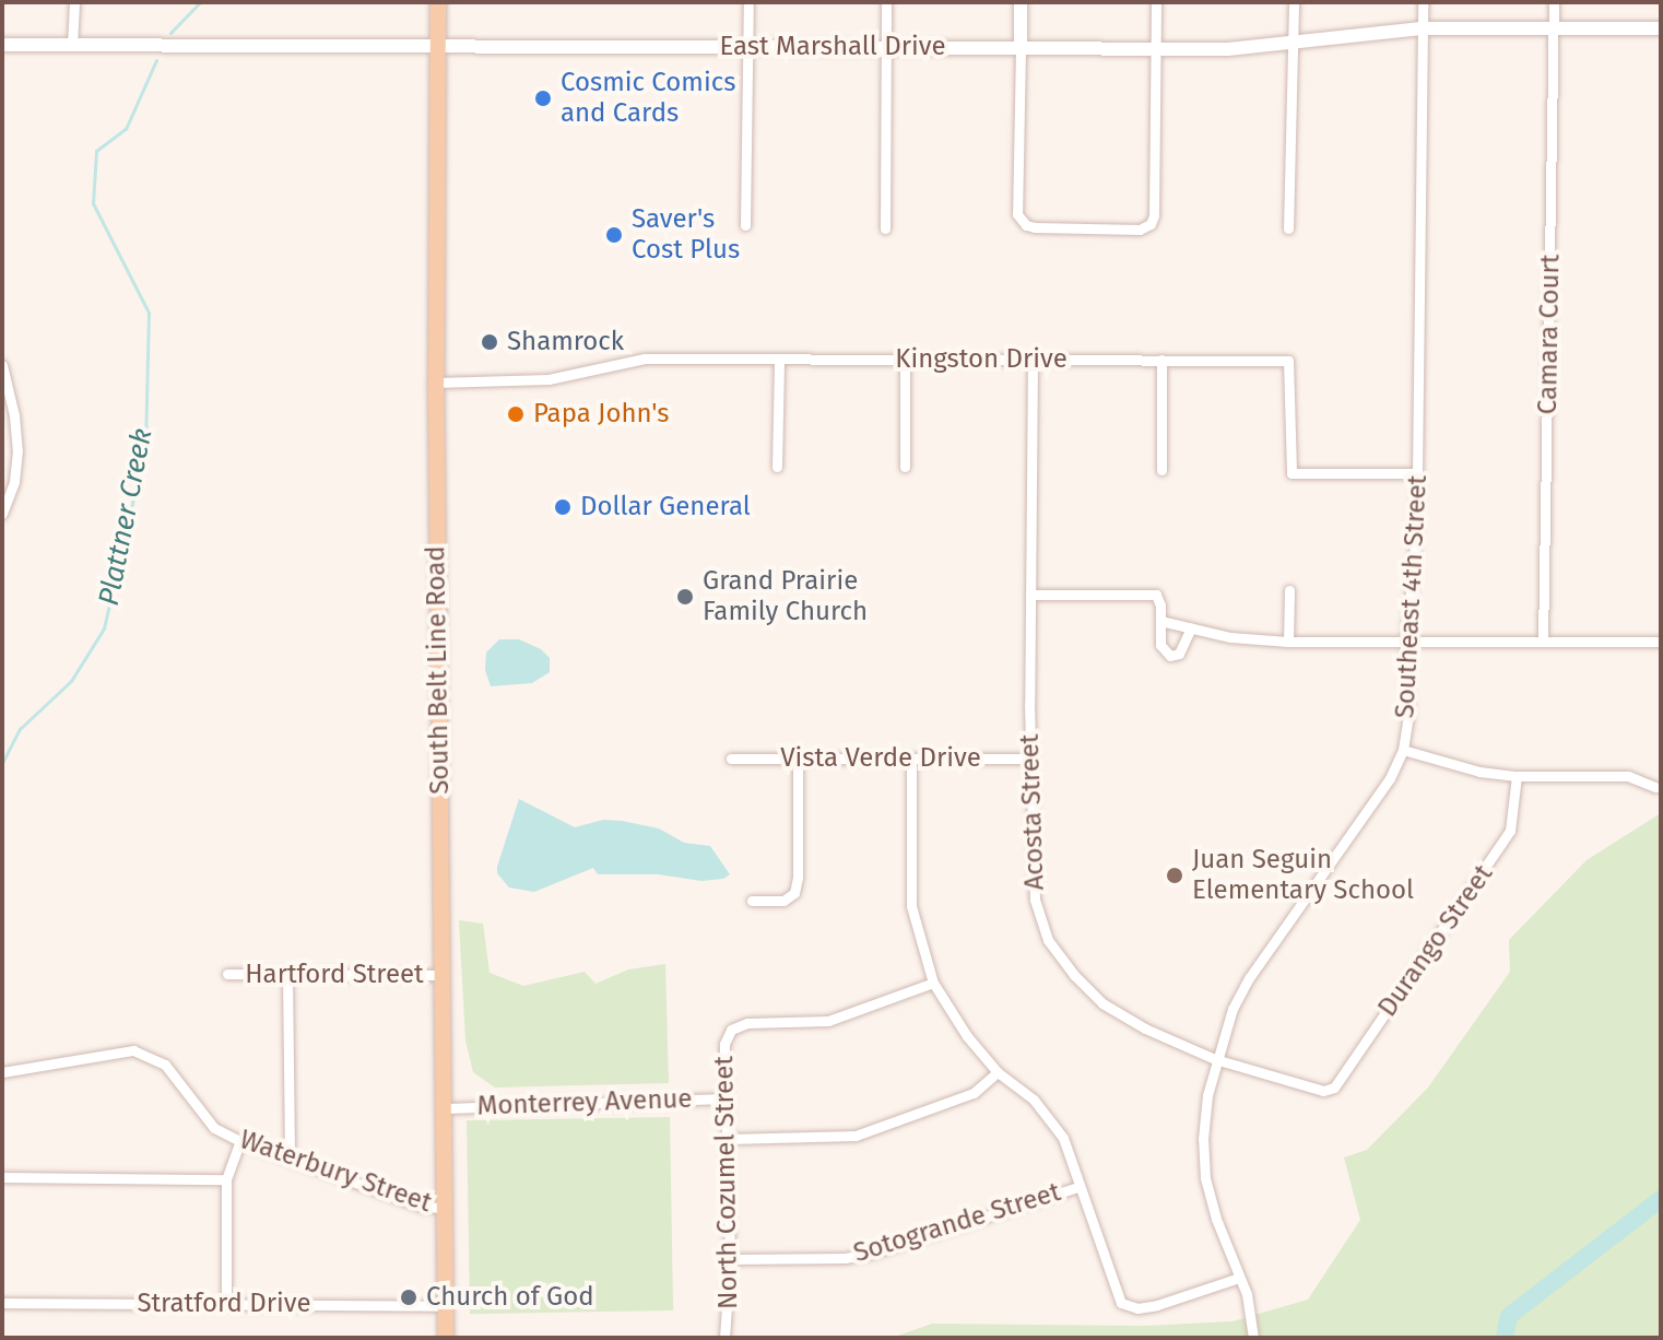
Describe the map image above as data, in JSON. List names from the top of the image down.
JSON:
{
  "streets": {
    "main road": ["East Marshall Drive", "South Belt Line Road"],
    "street": [
      "Camara Court",
      "Kingston Drive",
      "Southeast 4th Street",
      "Vista Verde Drive",
      "Acosta Street",
      "Durango Street",
      "Hartford Street",
      "Monterrey Avenue",
      "Waterbury Street",
      "North Cozumel Street",
      "Sotogrande Street",
      "Stratford Drive"
    ]
  },
  "crossings": [
    ["East Marshall Drive", "Camara Court"],
    ["East Marshall Drive", "Southeast 4th Street"],
    ["East Marshall Drive", "South Belt Line Road"],
    ["Kingston Drive", "Southeast 4th Street"],
    ["Kingston Drive", "South Belt Line Road"],
    ["Kingston Drive", "Acosta Street"],
    ["Southeast 4th Street", "Acosta Street"],
    ["South Belt Line Road", "Hartford Street"],
    ["South Belt Line Road", "Monterrey Avenue"],
    ["South Belt Line Road", "Waterbury Street"],
    ["South Belt Line Road", "Stratford Drive"],
    ["Vista Verde Drive", "Acosta Street"],
    ["Acosta Street", "Durango Street"],
    ["Monterrey Avenue", "North Cozumel Street"],
    ["North Cozumel Street", "Sotogrande Street"]
  ],
  "water": ["Plattner Creek"],
  "places": [
    "Cosmic Comics and Cards",
    "Saver's Cost Plus",
    "Shamrock",
    "Papa John's",
    "Dollar General",
    "Grand Prairie Family Church",
    "Juan Seguin Elementary School",
    "Church of God"
  ]
}
